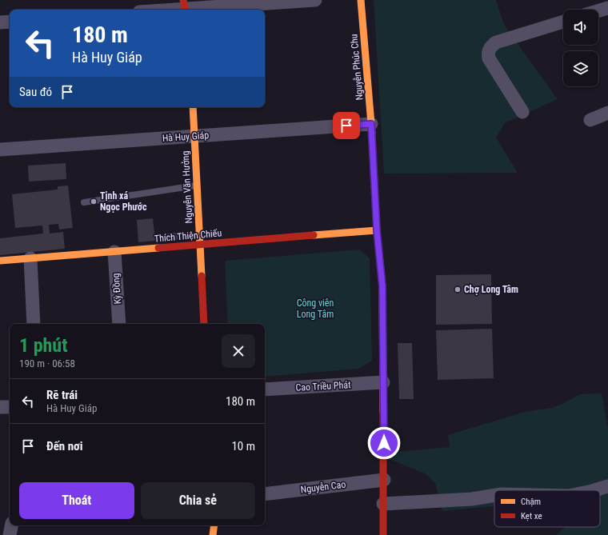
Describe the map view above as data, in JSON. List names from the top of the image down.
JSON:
{
  "streets": {
    "street": [
      "Nguyễn Phúc Chu",
      "Hà Huy Giáp",
      "Nguyễn Văn Hưởng",
      "Thích Thiện Chiếu",
      "Kỳ Đồng",
      "Cao Triều Phát",
      "Nguyễn Cao"
    ]
  },
  "crossings": [
    ["Nguyễn Phúc Chu", "Hà Huy Giáp"],
    ["Nguyễn Phúc Chu", "Thích Thiện Chiếu"],
    ["Nguyễn Phúc Chu", "Cao Triều Phát"],
    ["Nguyễn Phúc Chu", "Nguyễn Cao"],
    ["Hà Huy Giáp", "Nguyễn Văn Hưởng"],
    ["Nguyễn Văn Hưởng", "Thích Thiện Chiếu"],
    ["Thích Thiện Chiếu", "Kỳ Đồng"]
  ],
  "parks": ["Công viên Long Tâm"],
  "places": ["Tịnh xá Ngọc Phước", "Chợ Long Tâm"],
  "legend": ["Chậm", "Kẹt xe"],
  "page": {
    "turn": ["180 m", "Hà Huy Giáp"],
    "then": "Sau đó",
    "heading": ["1 phút", "190 m · 06:58"],
    "list": [
      {
        "name": "Rẽ trái",
        "note": "Hà Huy Giáp",
        "value": "180 m"
      },
      {
        "name": "Đến nơi",
        "value": "10 m"
      }
    ],
    "buttons": ["Thoát", "Chia sẻ"]
  }
}
